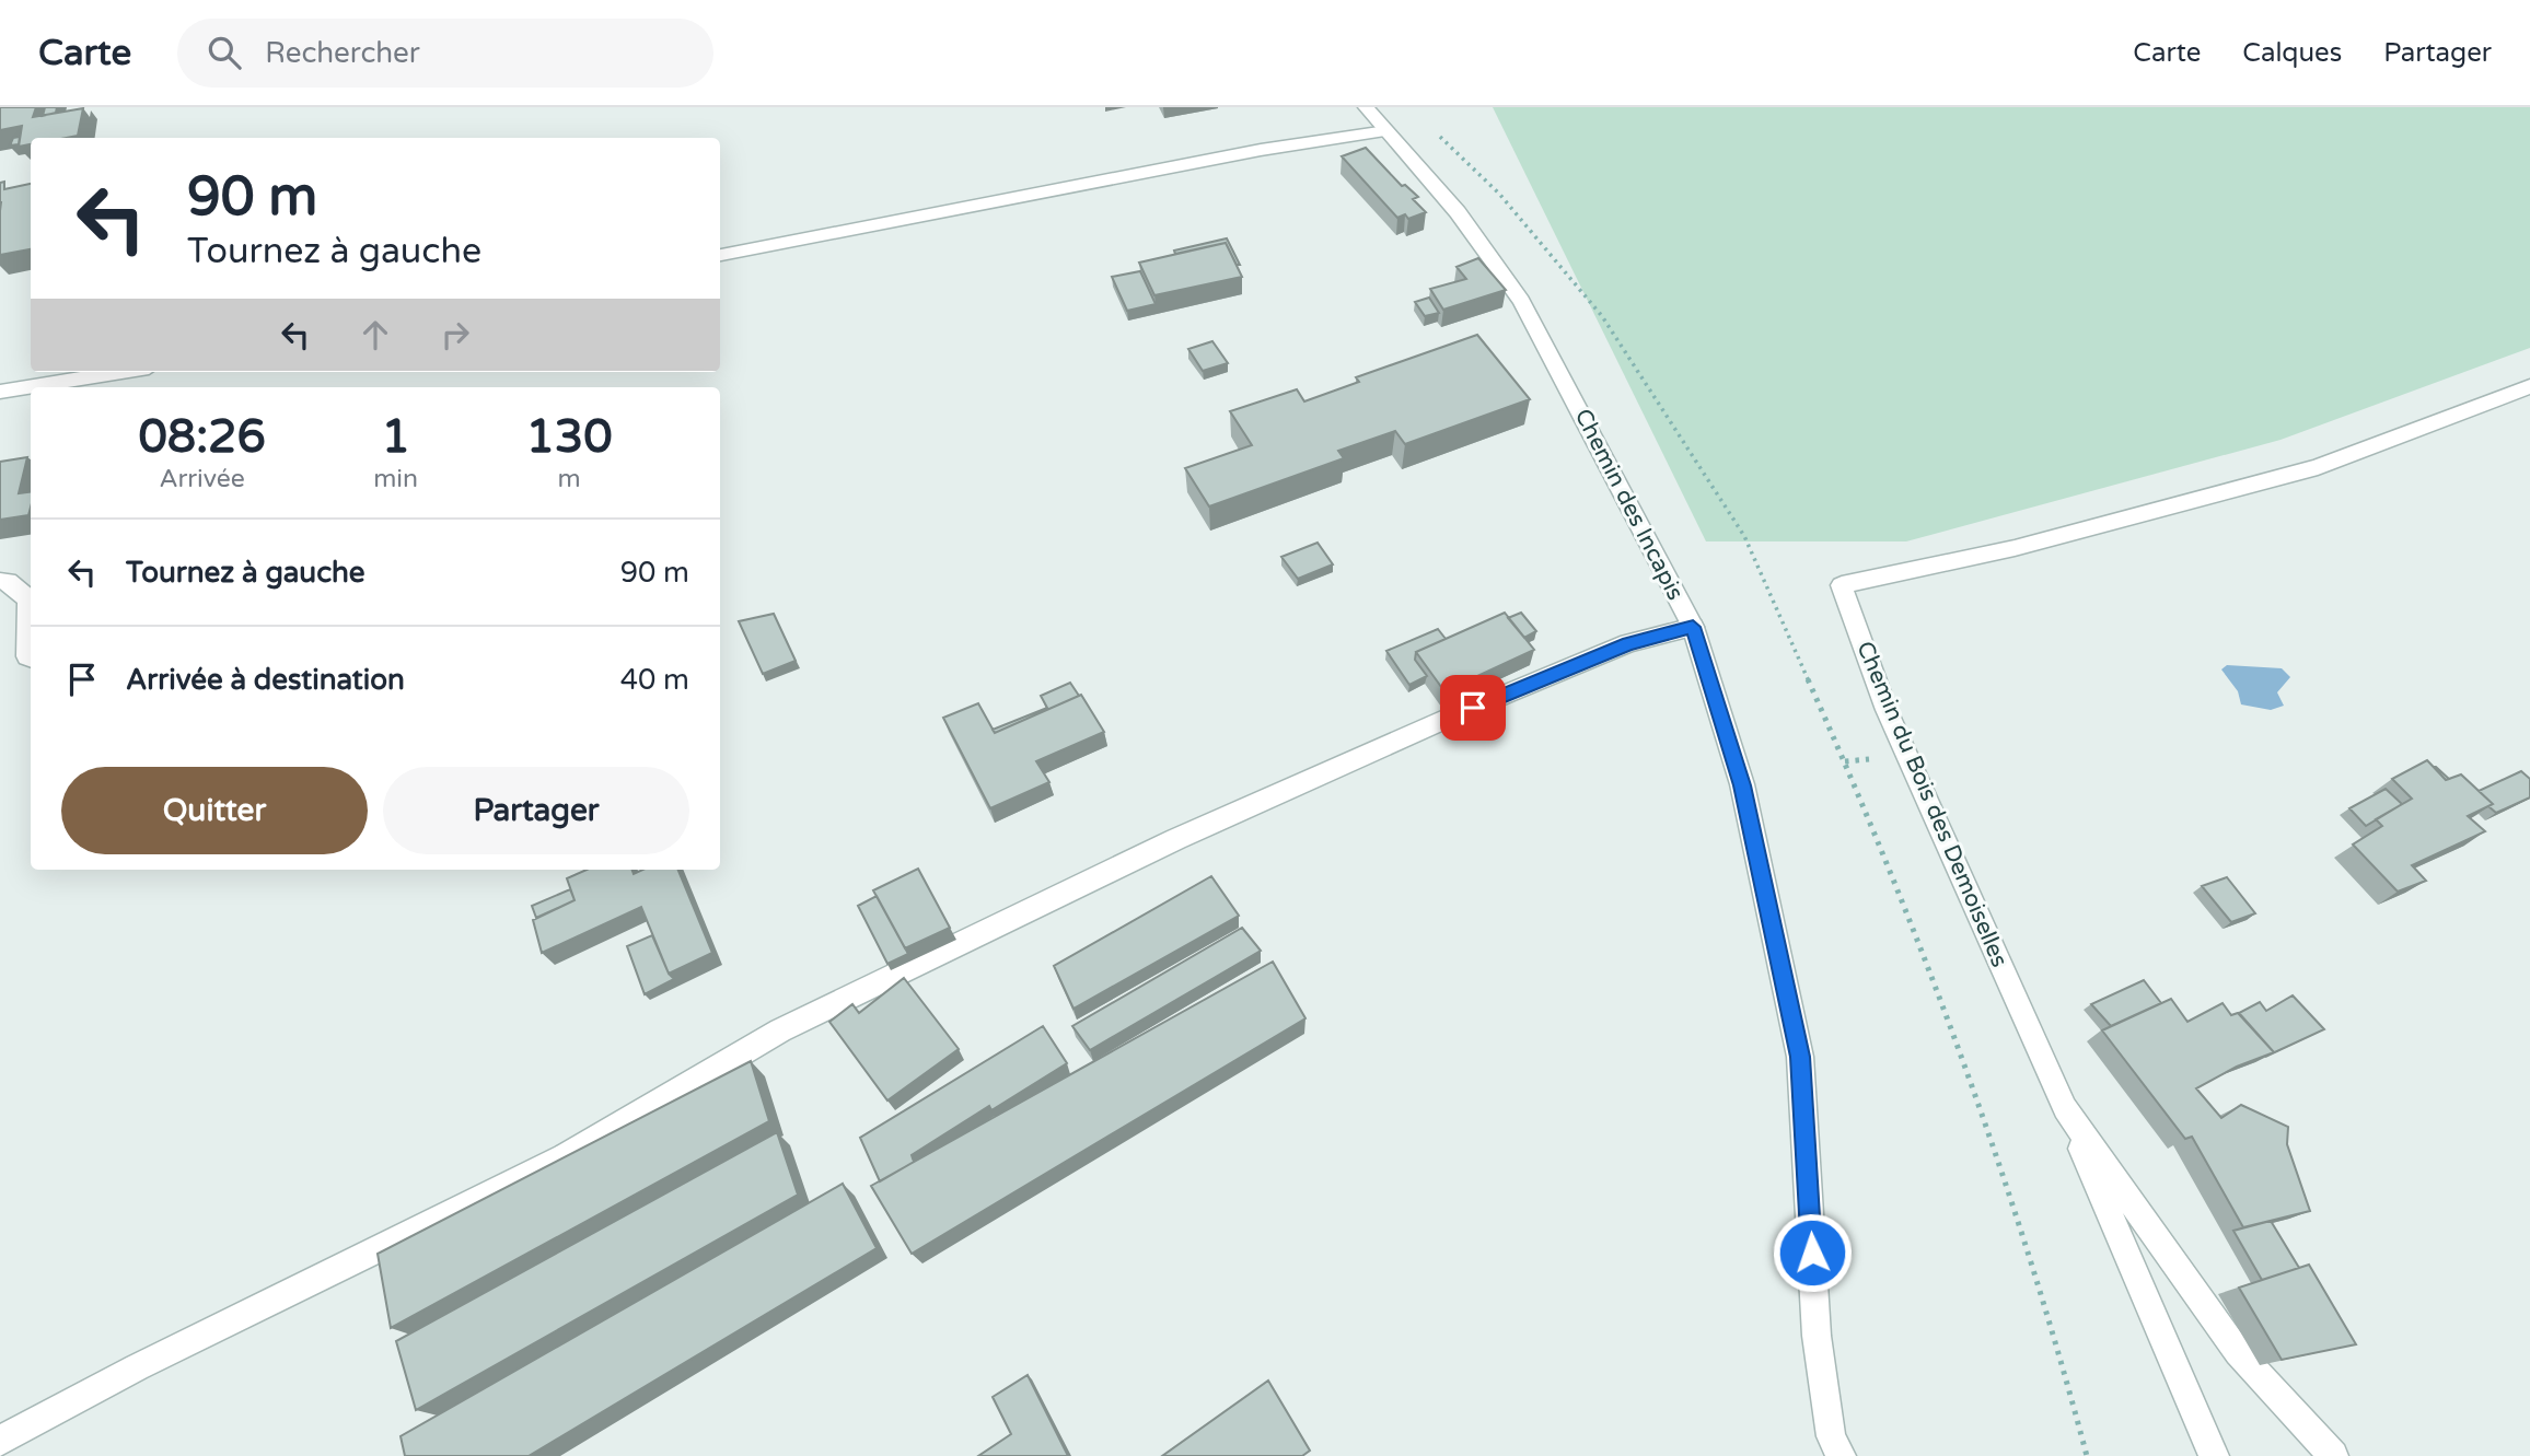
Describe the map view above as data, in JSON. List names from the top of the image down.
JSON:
{
  "streets": {
    "street": ["Chemin des Incapis", "Chemin du Bois des Demoiselles"]
  },
  "page": {
    "header": "Carte",
    "search": "Rechercher",
    "nav": ["Carte", "Calques", "Partager"],
    "turn": ["90 m", "Tournez à gauche"],
    "eta": [
      "08:26",
      "Arrivée",
      "1",
      "min",
      "130",
      "m"
    ],
    "list": [
      {
        "name": "Tournez à gauche",
        "value": "90 m"
      },
      {
        "name": "Arrivée à destination",
        "value": "40 m"
      }
    ],
    "buttons": ["Quitter", "Partager"]
  }
}
